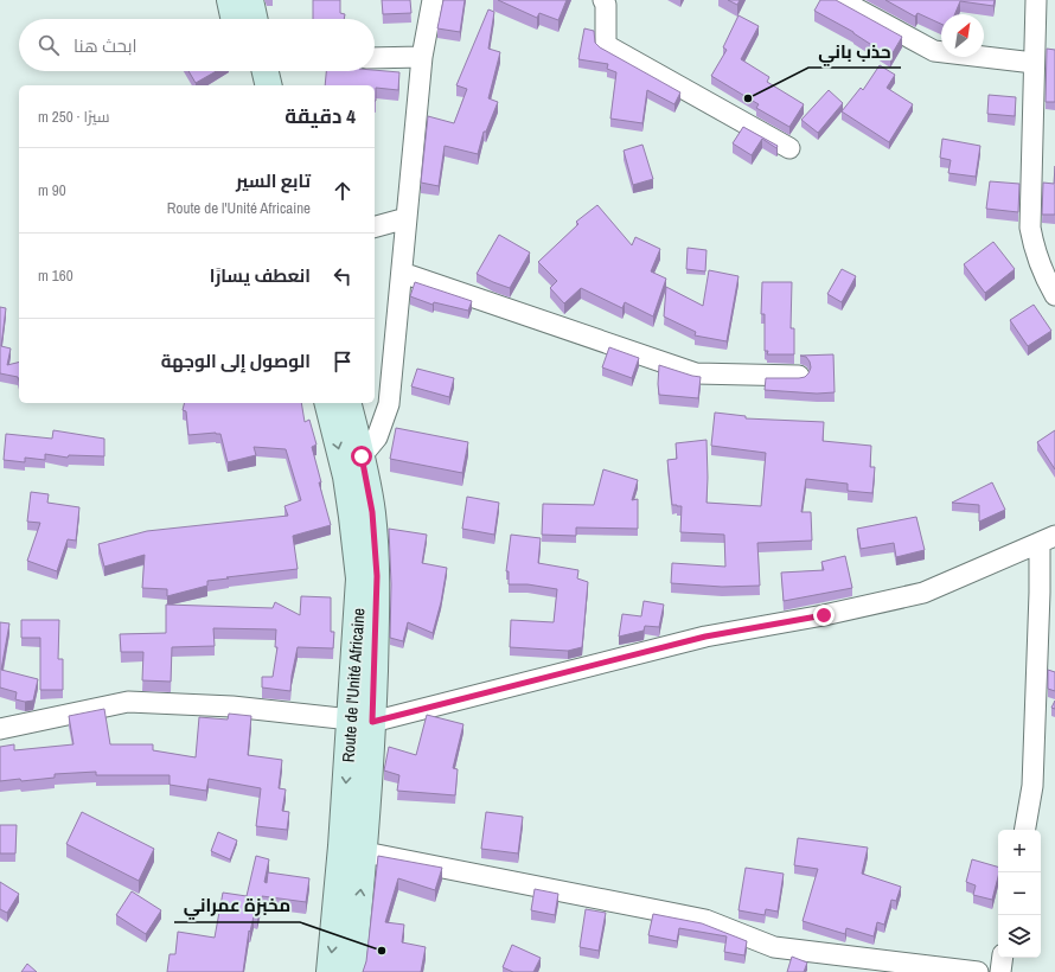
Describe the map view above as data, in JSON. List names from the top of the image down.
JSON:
{
  "streets": {
    "main road": ["Route de l'Unité Africaine"]
  },
  "places": ["حذب باني", "مخبزة عمراني"],
  "north": "top right",
  "page": {
    "search": "ابحث هنا",
    "heading": ["4 دقيقة", "سيرًا · 250 m"],
    "list": [
      ["تابع السير", "Route de l'Unité Africaine", "90 m"],
      ["انعطف يسارًا", "160 m"],
      "الوصول إلى الوجهة"
    ],
    "map_buttons": ["+", "−"]
  }
}
